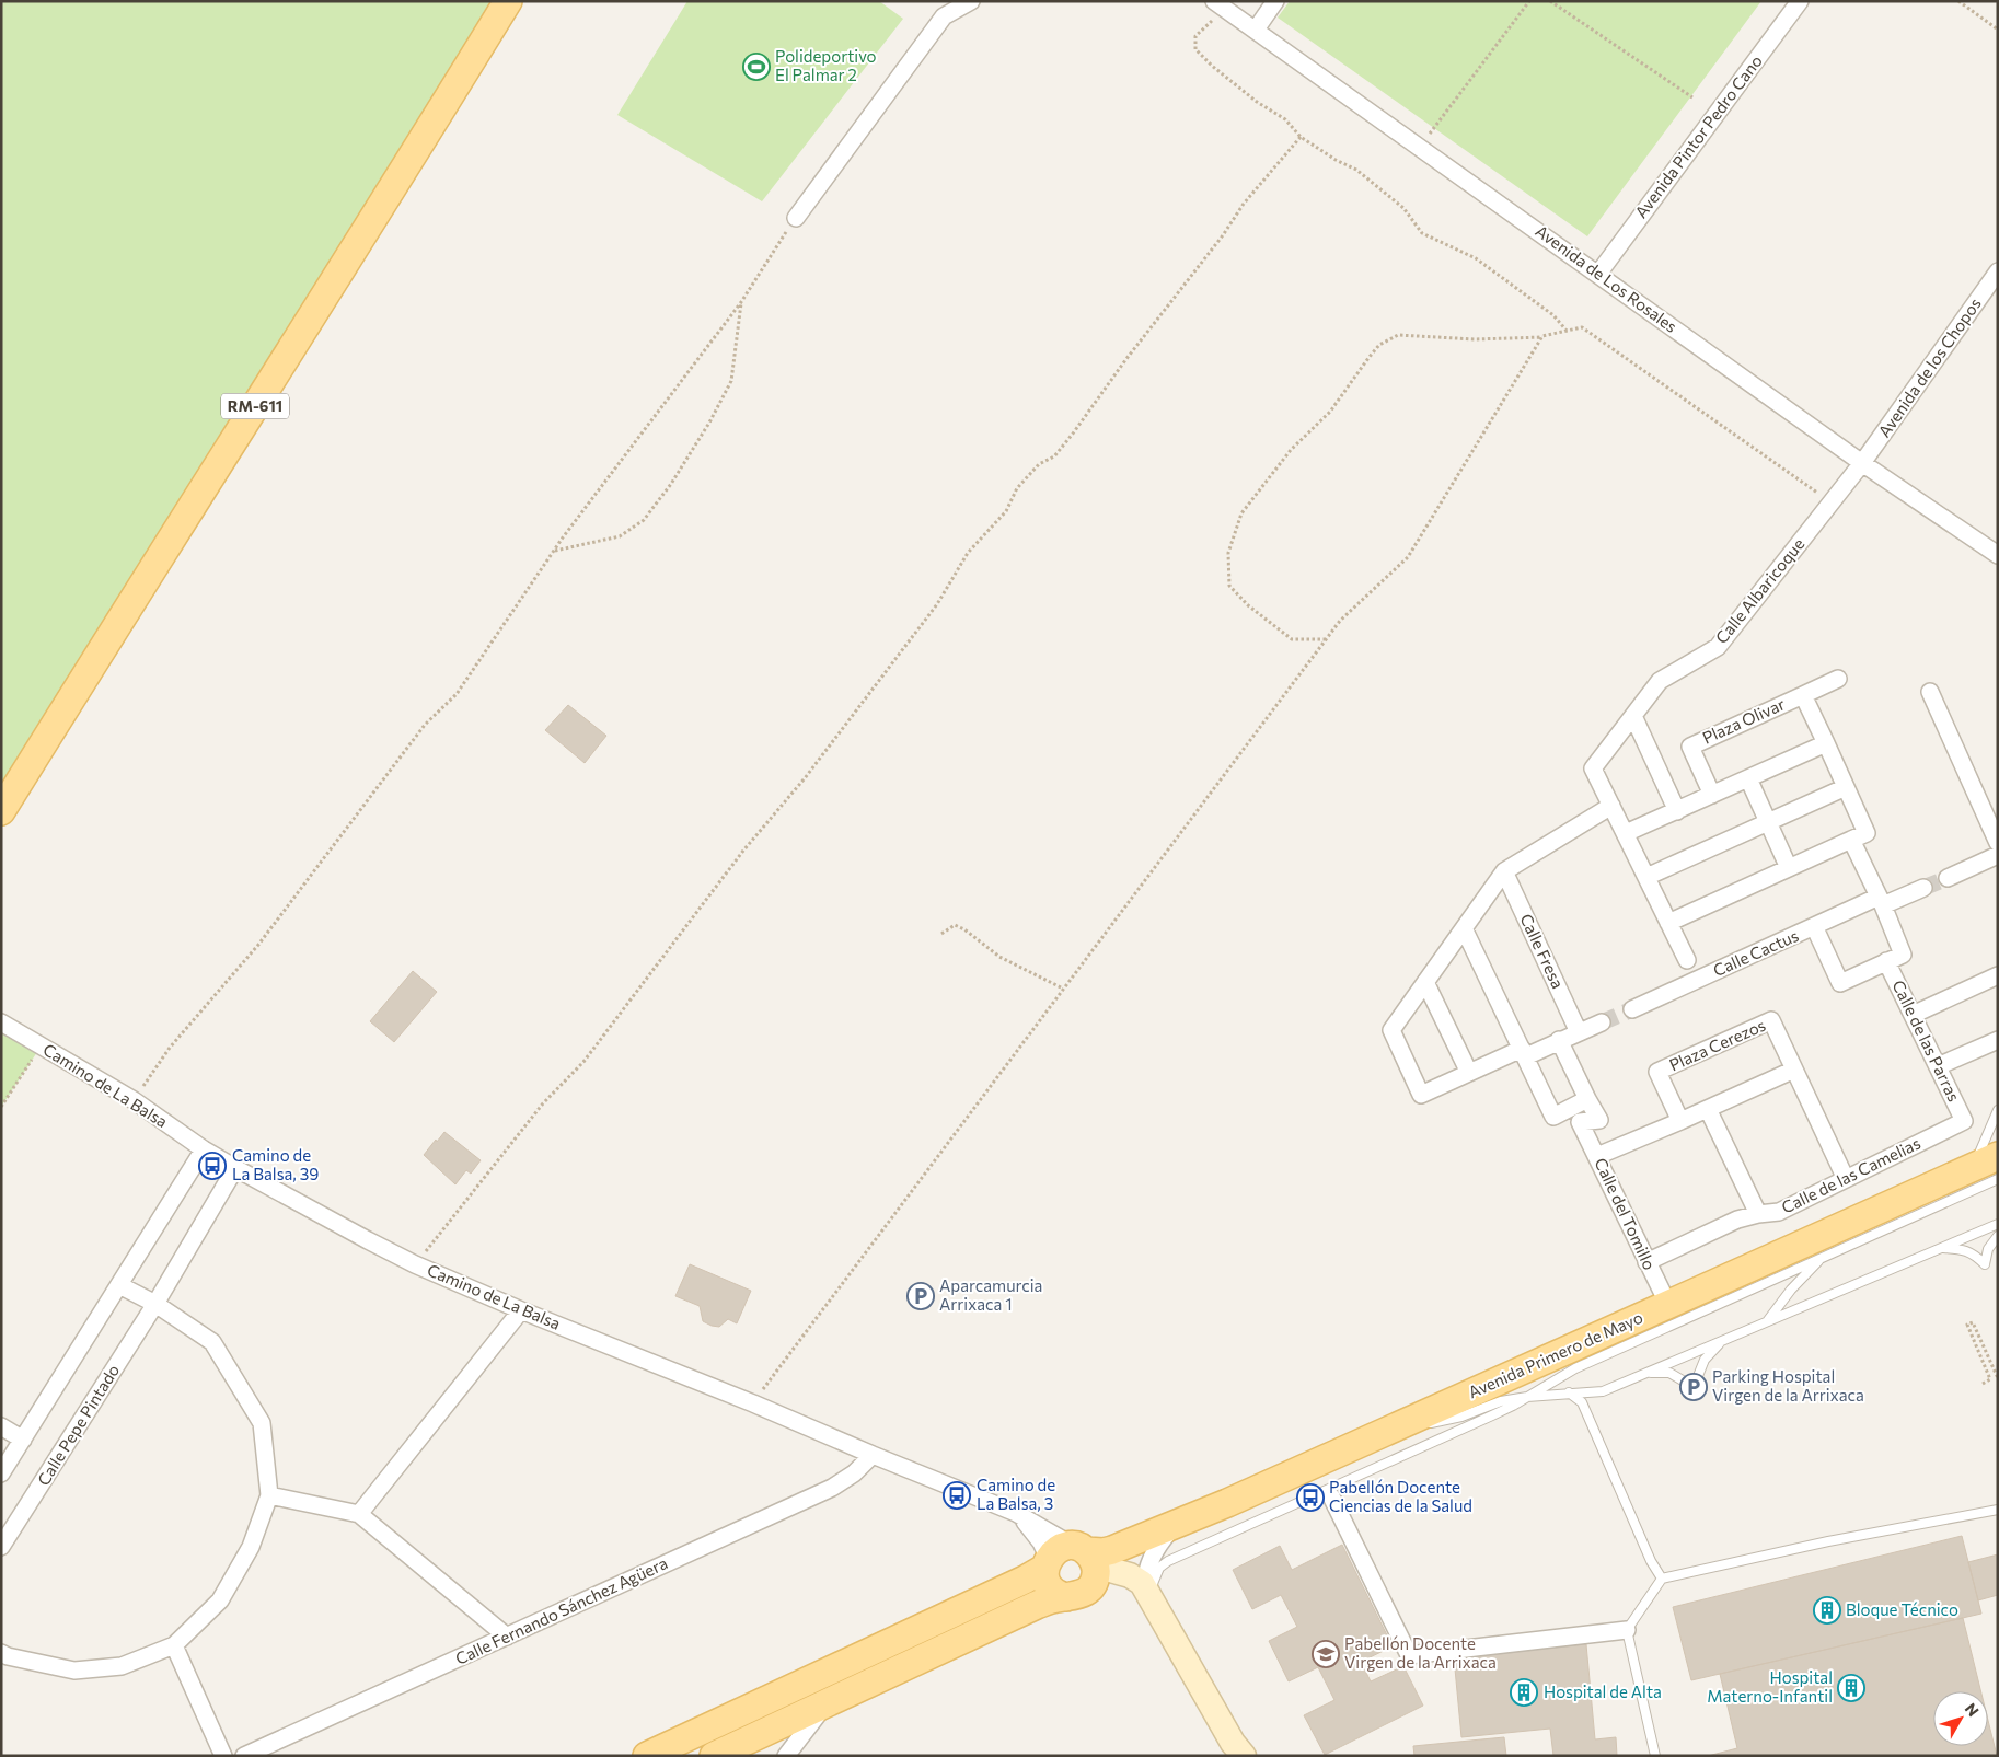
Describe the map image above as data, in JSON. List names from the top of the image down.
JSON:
{
  "streets": {
    "main road": ["RM-611", "Avenida Primero de Mayo"],
    "street": [
      "Avenida Pintor Pedro Cano",
      "Avenida de Los Rosales",
      "Avenida de los Chopos",
      "Calle Albaricoque",
      "Plaza Olivar",
      "Calle Fresa",
      "Calle Cactus",
      "Calle de las Parras",
      "Plaza Cerezos",
      "Camino de La Balsa",
      "Calle de las Camelias",
      "Calle del Tomillo",
      "Calle Pepe Pintado",
      "Calle Fernando Sánchez Agüera"
    ]
  },
  "crossings": [
    ["Avenida Pintor Pedro Cano", "Avenida de Los Rosales"],
    ["Avenida de Los Rosales", "Avenida de los Chopos"],
    ["Avenida de Los Rosales", "Calle Albaricoque"],
    ["Avenida de los Chopos", "Calle Albaricoque"],
    ["Calle de las Parras", "Calle de las Camelias"],
    ["Camino de La Balsa", "Avenida Primero de Mayo"],
    ["Camino de La Balsa", "Calle Pepe Pintado"],
    ["Camino de La Balsa", "Calle Fernando Sánchez Agüera"],
    ["Calle de las Camelias", "Calle del Tomillo"],
    ["Calle del Tomillo", "Avenida Primero de Mayo"]
  ],
  "places": {
    "sports": ["Polideportivo El Palmar 2"],
    "bus stop": ["Camino de La Balsa, 39", "Camino de La Balsa, 3", "Pabellón Docente Ciencias de la Salud"],
    "parking": ["Aparcamurcia Arrixaca 1", "Parking Hospital Virgen de la Arrixaca"],
    "building": ["Bloque Técnico", "Hospital Materno-Infantil", "Hospital de Alta"],
    "school or university": ["Pabellón Docente Virgen de la Arrixaca"]
  },
  "north": "top right"
}
